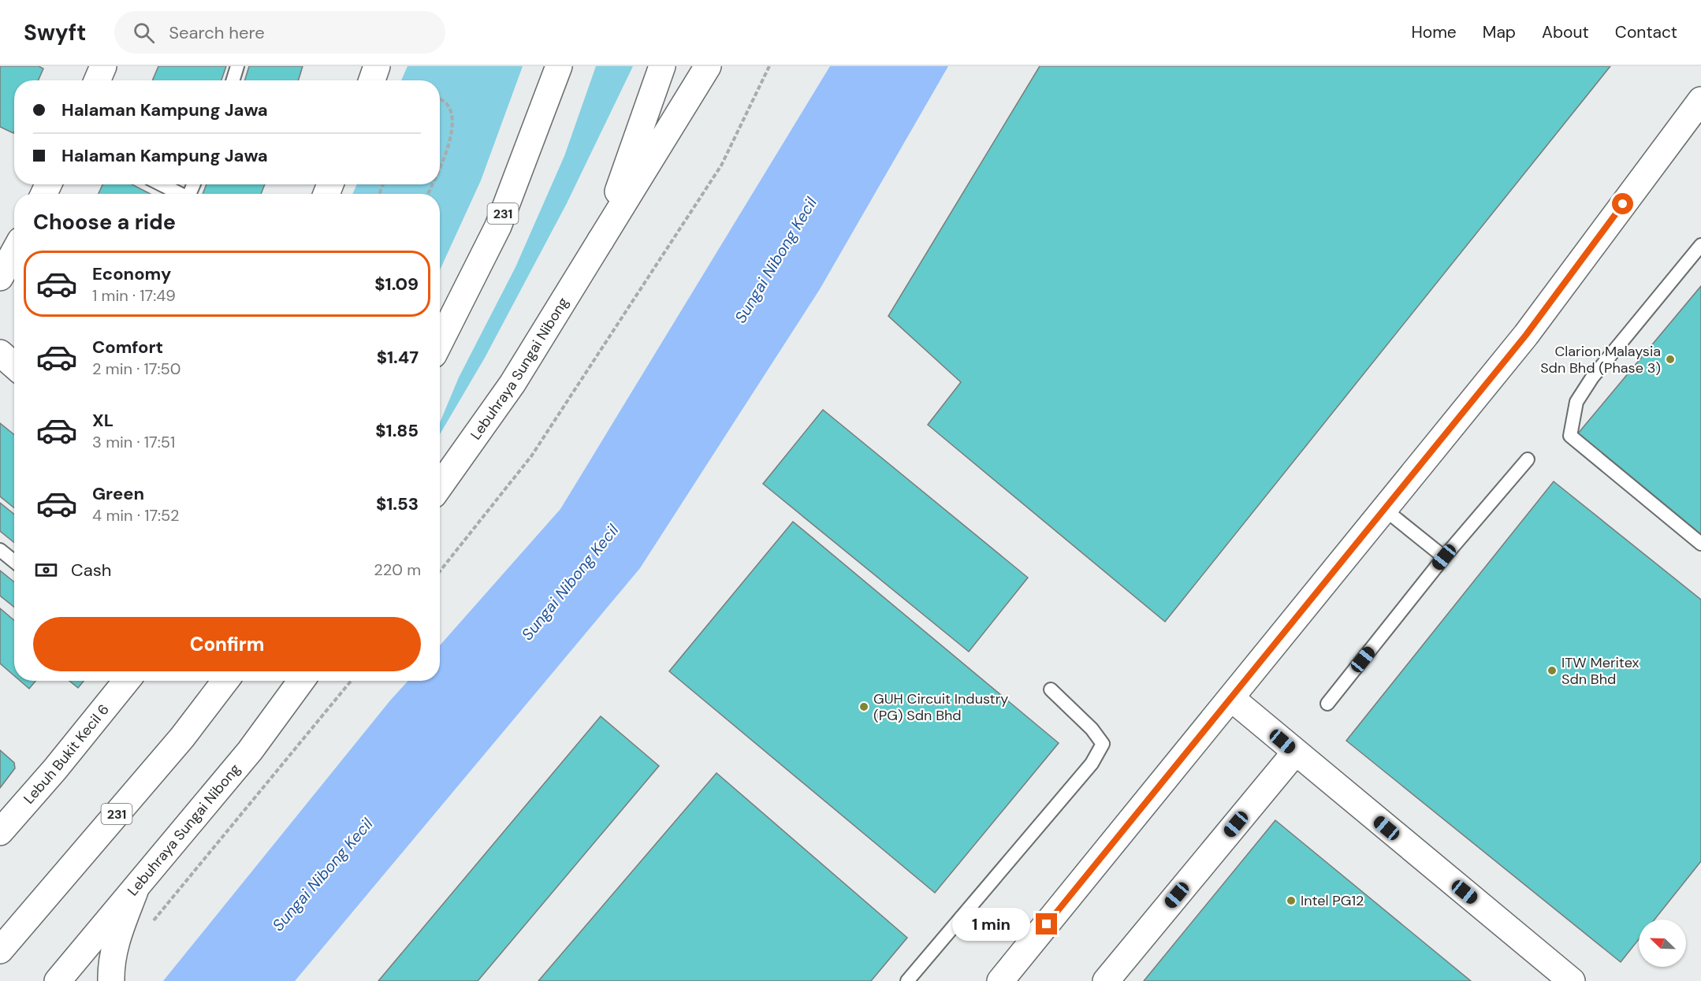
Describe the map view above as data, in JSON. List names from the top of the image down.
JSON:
{
  "streets": {
    "main road": ["231", "Lebuhraya Sungai Nibong", "Lebuh Bukit Kecil 6"]
  },
  "water": ["Sungai Nibong Kecil"],
  "places": [
    "Clarion Malaysia Sdn Bhd (Phase 3)",
    "ITW Meritex Sdn Bhd",
    "GUH Circuit Industry (PG) Sdn Bhd",
    "Intel PG12"
  ],
  "north": "top left",
  "page": {
    "header": "Swyft",
    "search": "Search here",
    "nav": [
      "Home",
      "Map",
      "About",
      "Contact"
    ],
    "banner": ["Halaman Kampung Jawa", "Halaman Kampung Jawa"],
    "heading": "Choose a ride",
    "list": [
      {
        "name": "Economy",
        "note": "1 min · 17:49",
        "value": "$1.09"
      },
      {
        "name": "Comfort",
        "note": "2 min · 17:50",
        "value": "$1.47"
      },
      {
        "name": "XL",
        "note": "3 min · 17:51",
        "value": "$1.85"
      },
      {
        "name": "Green",
        "note": "4 min · 17:52",
        "value": "$1.53"
      }
    ],
    "pay": ["Cash", "220 m"],
    "buttons": "Confirm",
    "bubble": "1 min"
  }
}
